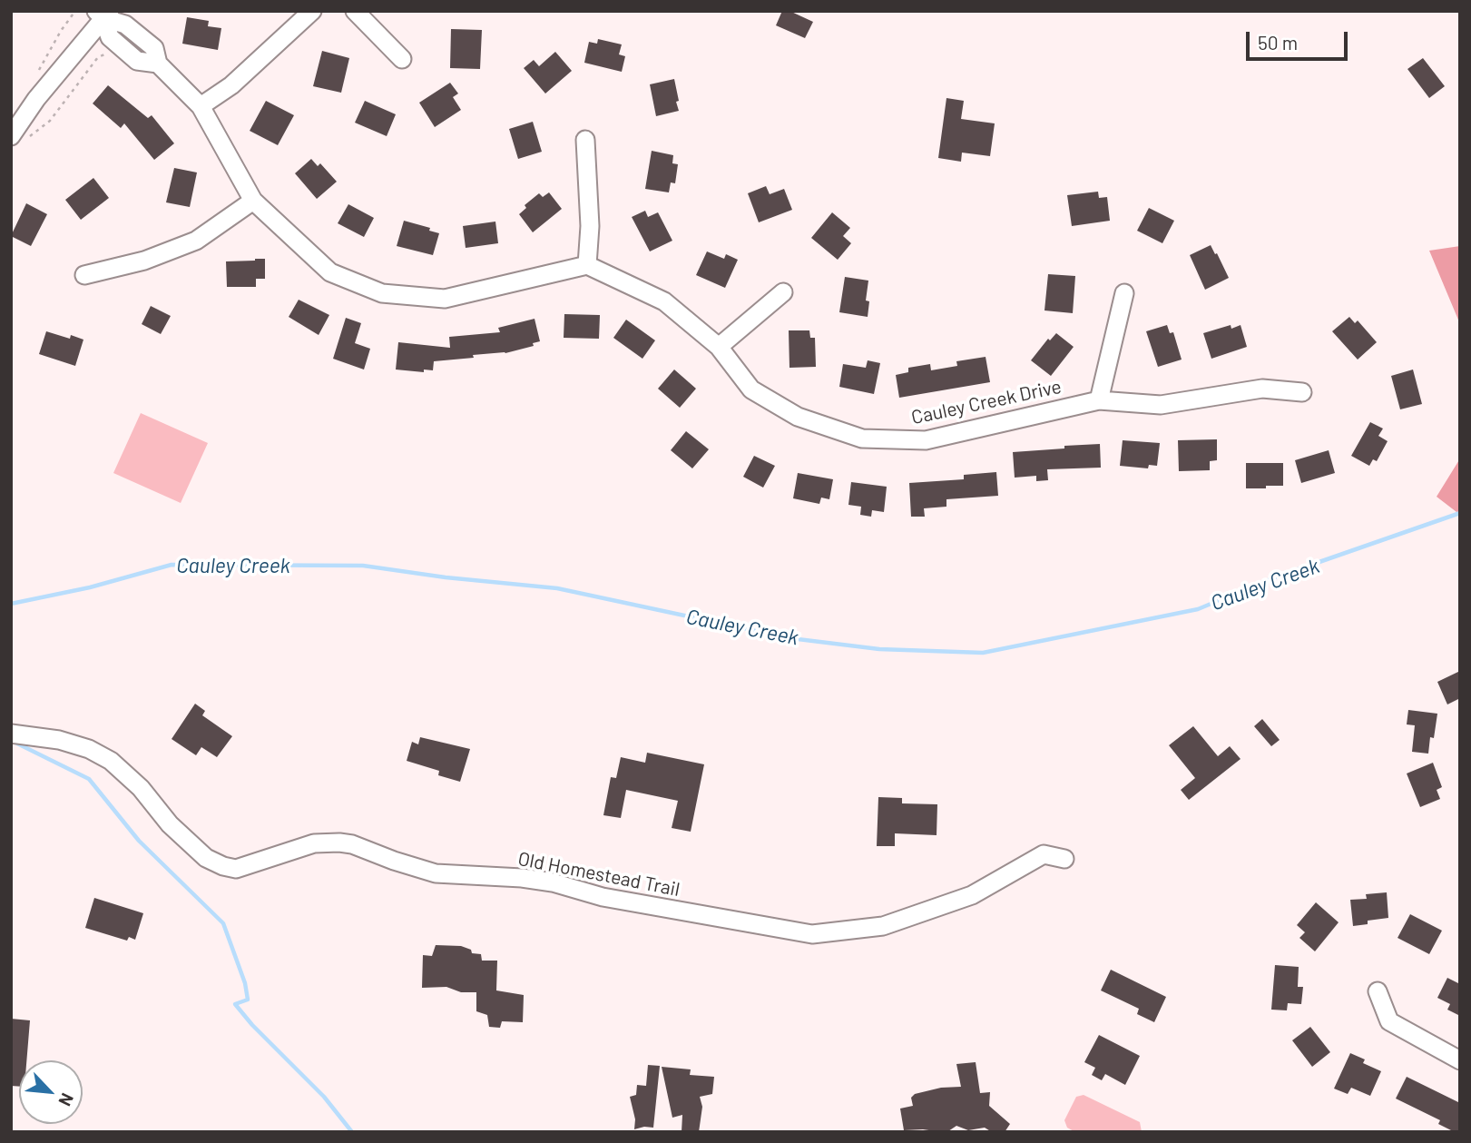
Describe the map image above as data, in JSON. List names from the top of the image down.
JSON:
{
  "streets": {
    "street": ["Cauley Creek Drive", "Old Homestead Trail"]
  },
  "water": ["Cauley Creek"],
  "scale_bar": "50 m",
  "north": "bottom right"
}
